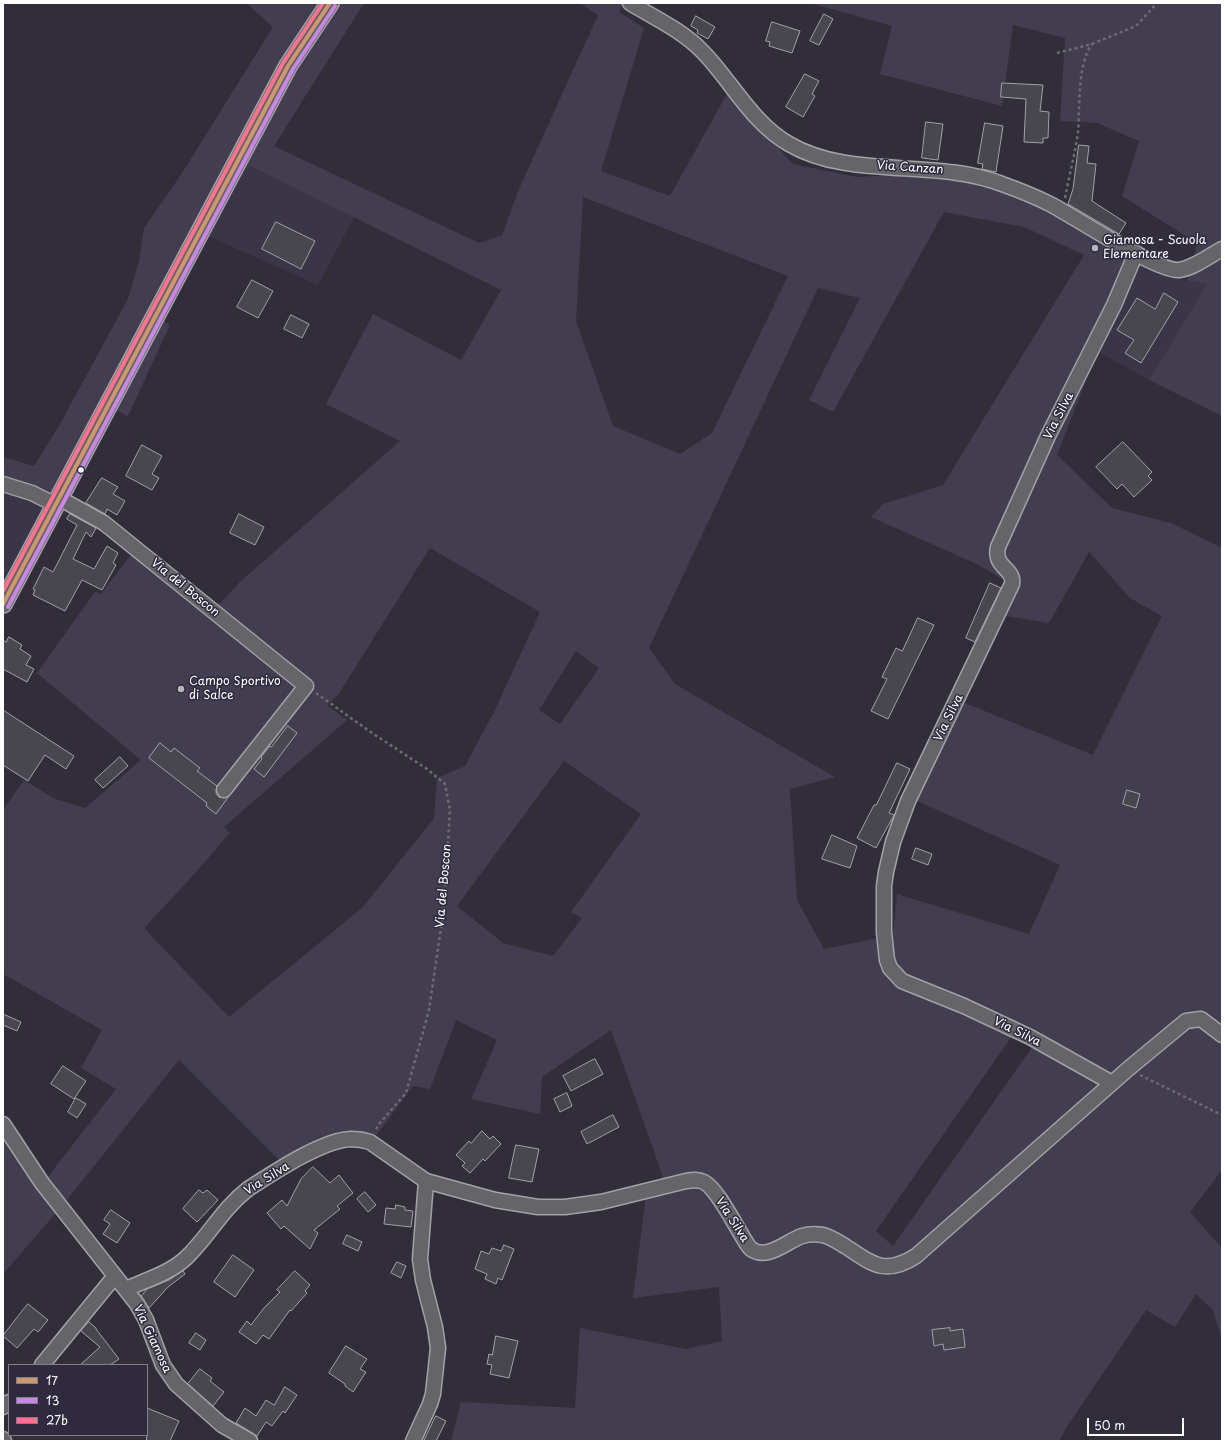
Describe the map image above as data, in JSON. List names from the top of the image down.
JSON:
{
  "streets": {
    "street": [
      "Via Canzan",
      "Via Silva",
      "Via del Boscon",
      "Via Giamosa"
    ]
  },
  "crossings": [
    ["Via Canzan", "Via Silva"],
    ["Via Silva", "Via del Boscon"],
    ["Via Silva", "Via Giamosa"]
  ],
  "places": ["Giamosa - Scuola Elementare", "Campo Sportivo di Salce"],
  "lines": ["transit line 17", "transit line 27b", "transit line 13"],
  "legend": ["17", "13", "27b"],
  "scale_bar": "50 m"
}
